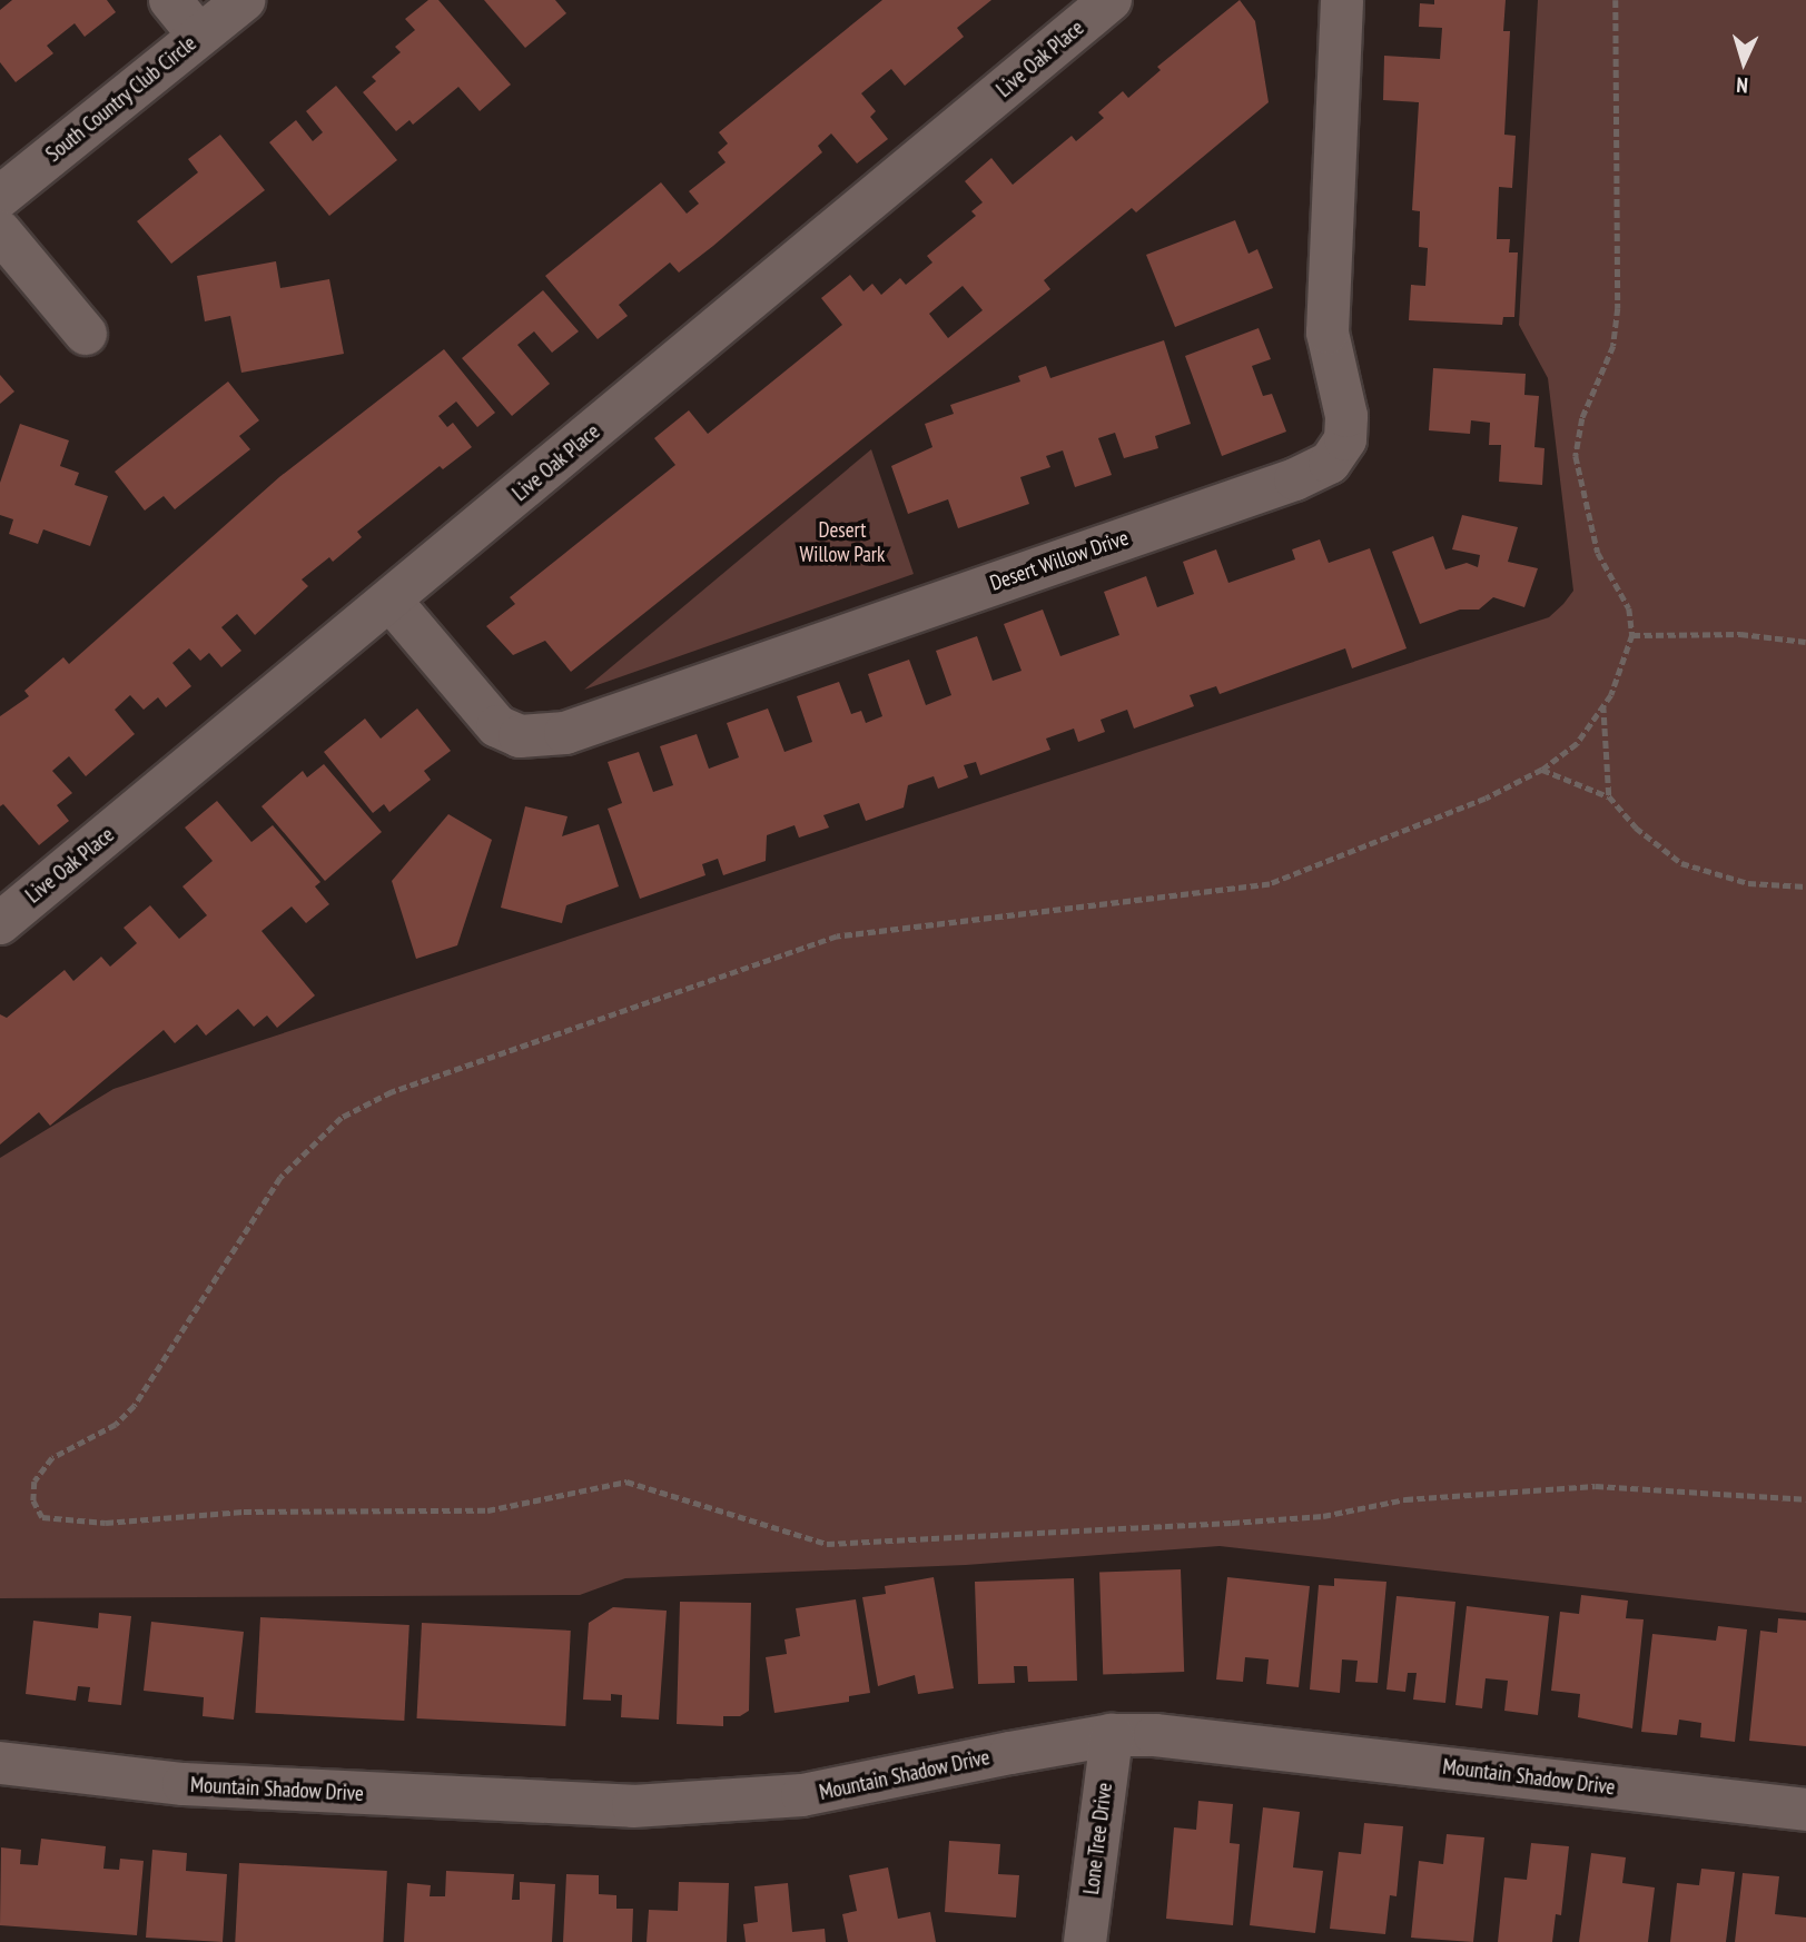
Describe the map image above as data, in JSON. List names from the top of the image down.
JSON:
{
  "streets": {
    "street": [
      "Live Oak Place",
      "South Country Club Circle",
      "Desert Willow Drive",
      "Mountain Shadow Drive",
      "Lone Tree Drive"
    ]
  },
  "crossings": [
    ["Live Oak Place", "Desert Willow Drive"],
    ["Mountain Shadow Drive", "Lone Tree Drive"]
  ],
  "parks": ["Desert Willow Park"],
  "north": "bottom"
}
